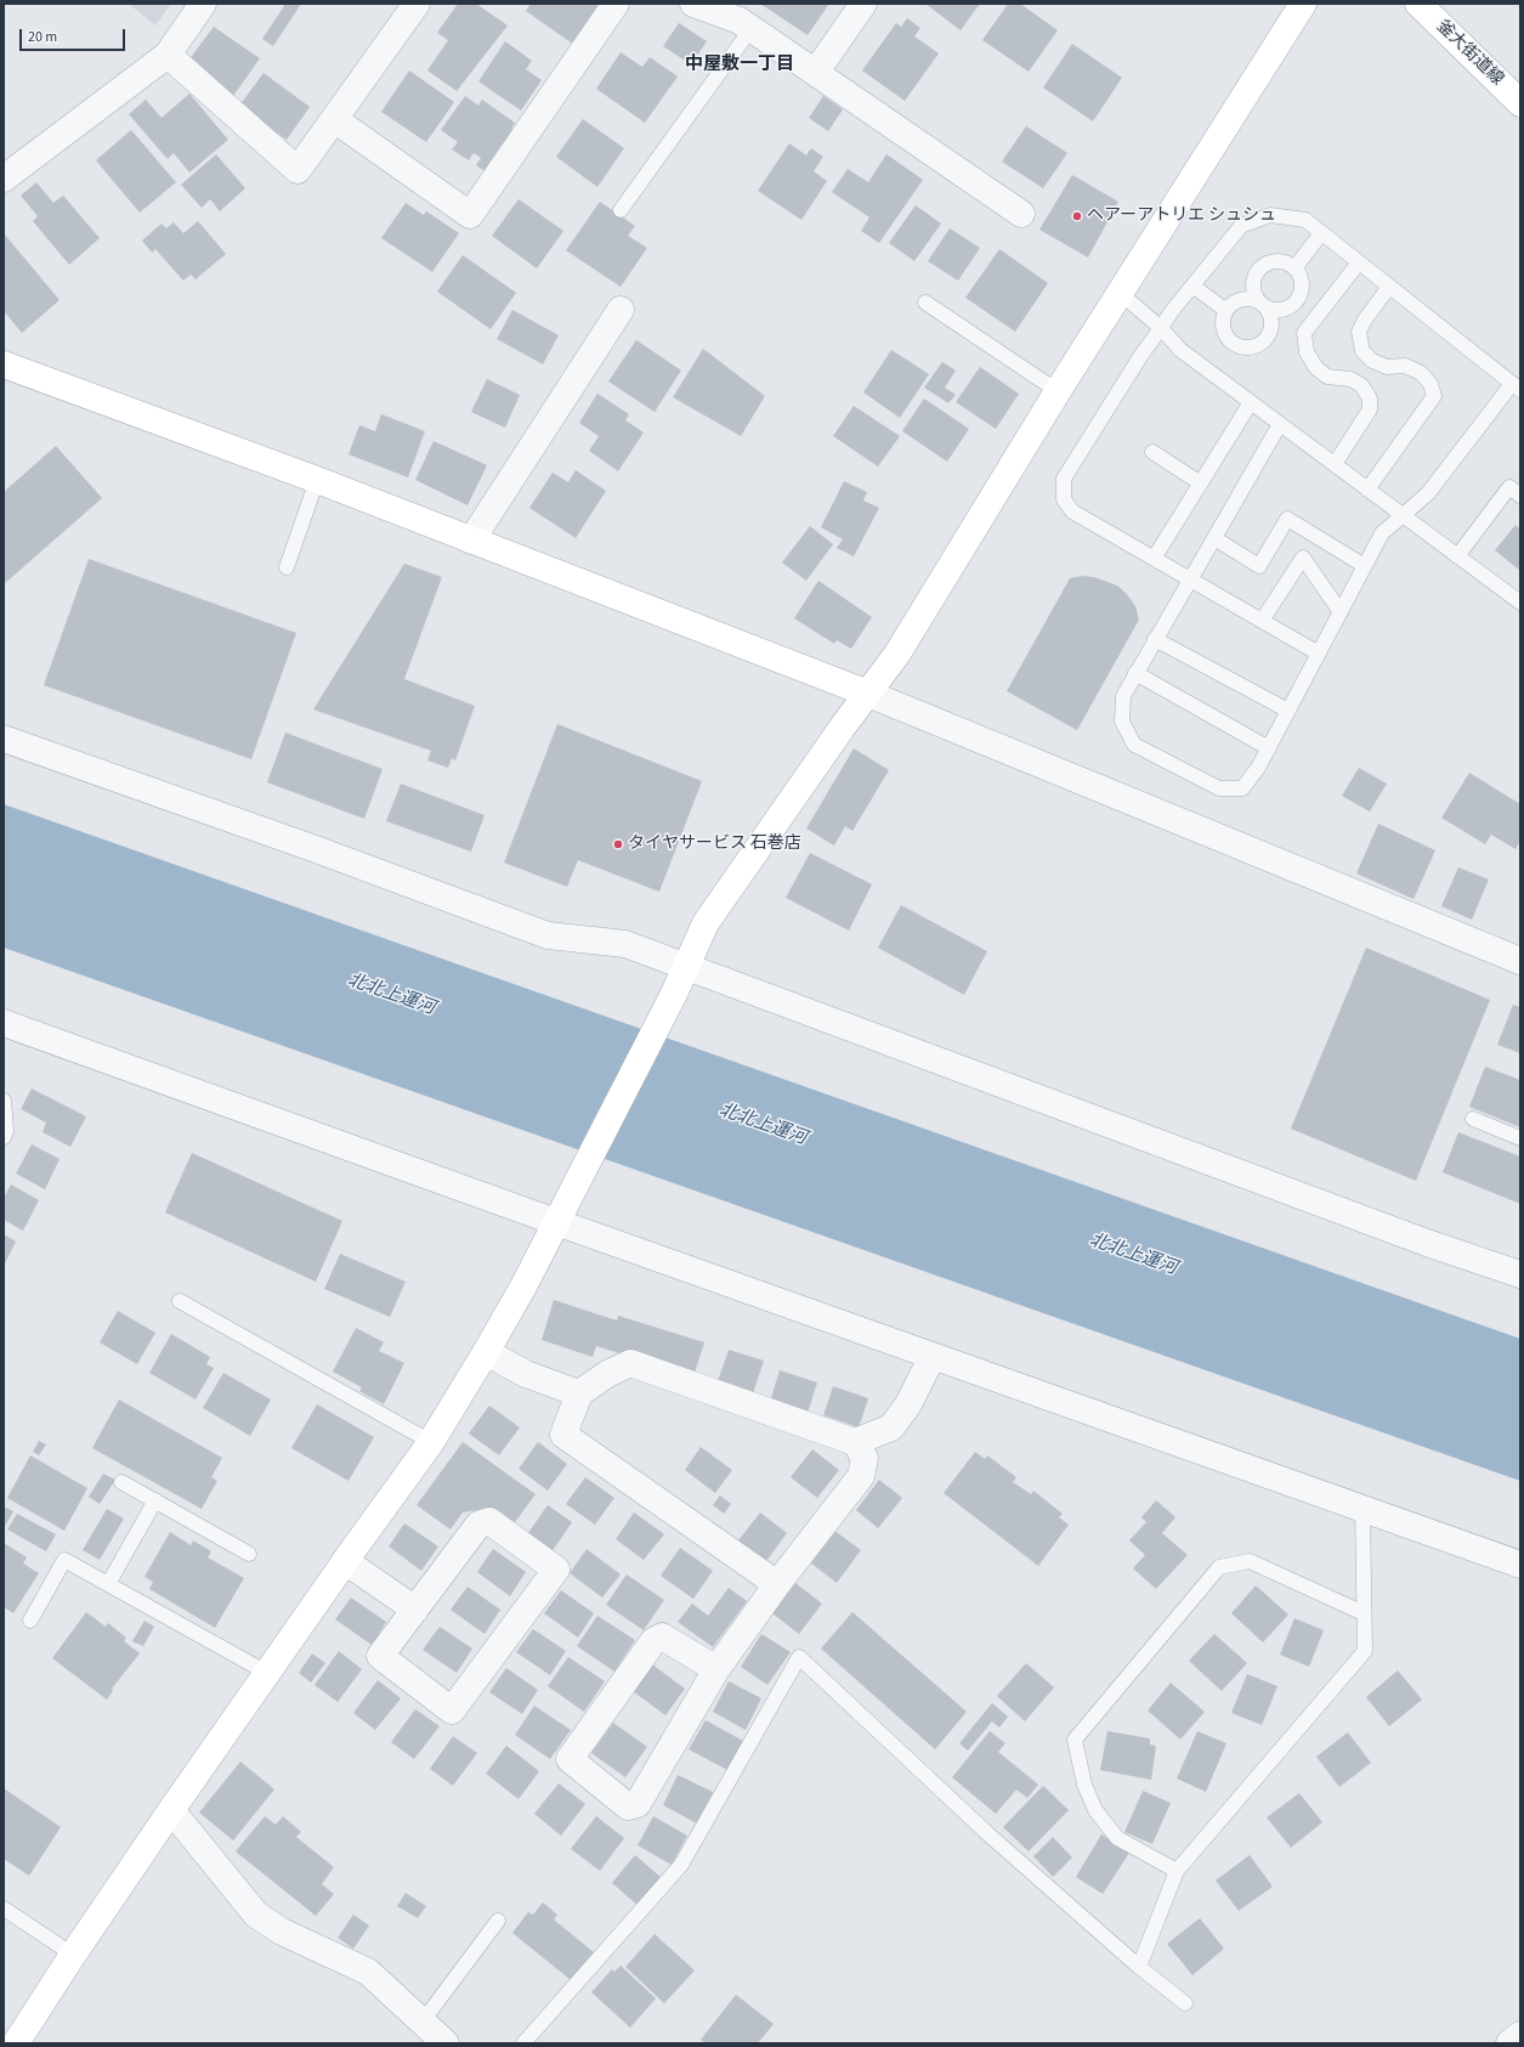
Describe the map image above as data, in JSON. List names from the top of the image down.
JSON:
{
  "streets": {
    "street": ["釜大街道線"]
  },
  "districts": ["中屋敷一丁目"],
  "water": ["北北上運河"],
  "places": ["ヘアーアトリエ シュシュ", "タイヤサービス 石巻店"],
  "scale_bar": "20 m"
}
